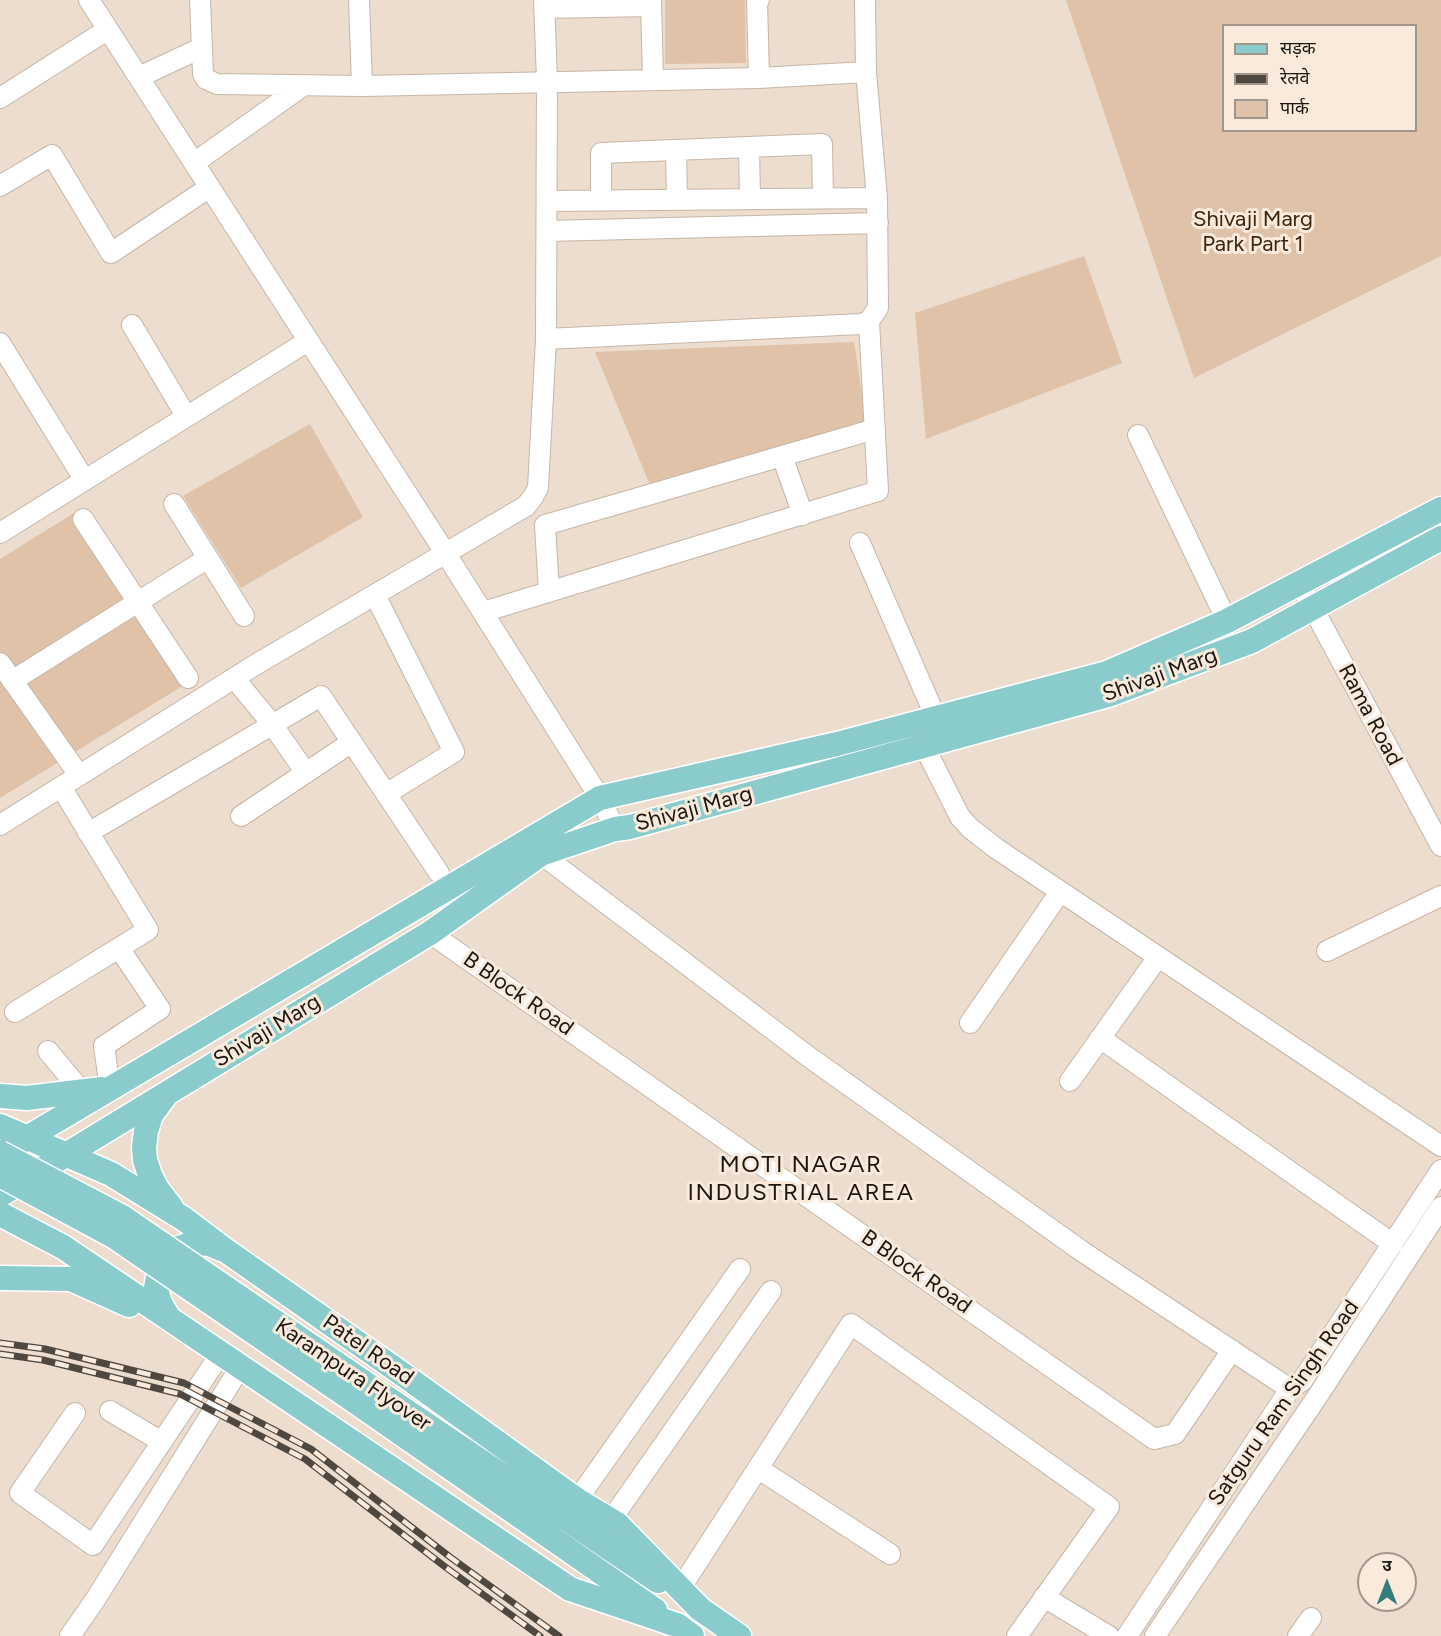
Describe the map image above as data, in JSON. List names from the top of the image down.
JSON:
{
  "streets": {
    "main road": ["Shivaji Marg", "Patel Road", "Karampura Flyover"],
    "street": ["Rama Road", "B Block Road", "Satguru Ram Singh Road"]
  },
  "crossings": [
    ["Shivaji Marg", "Rama Road"],
    ["Shivaji Marg", "B Block Road"],
    ["Shivaji Marg", "Patel Road"],
    ["Shivaji Marg", "Karampura Flyover"],
    ["Patel Road", "Karampura Flyover"]
  ],
  "districts": ["MOTI NAGAR INDUSTRIAL AREA"],
  "parks": ["Shivaji Marg Park Part 1"],
  "legend": ["सड़क", "रेलवे", "पार्क"],
  "north": "top"
}
